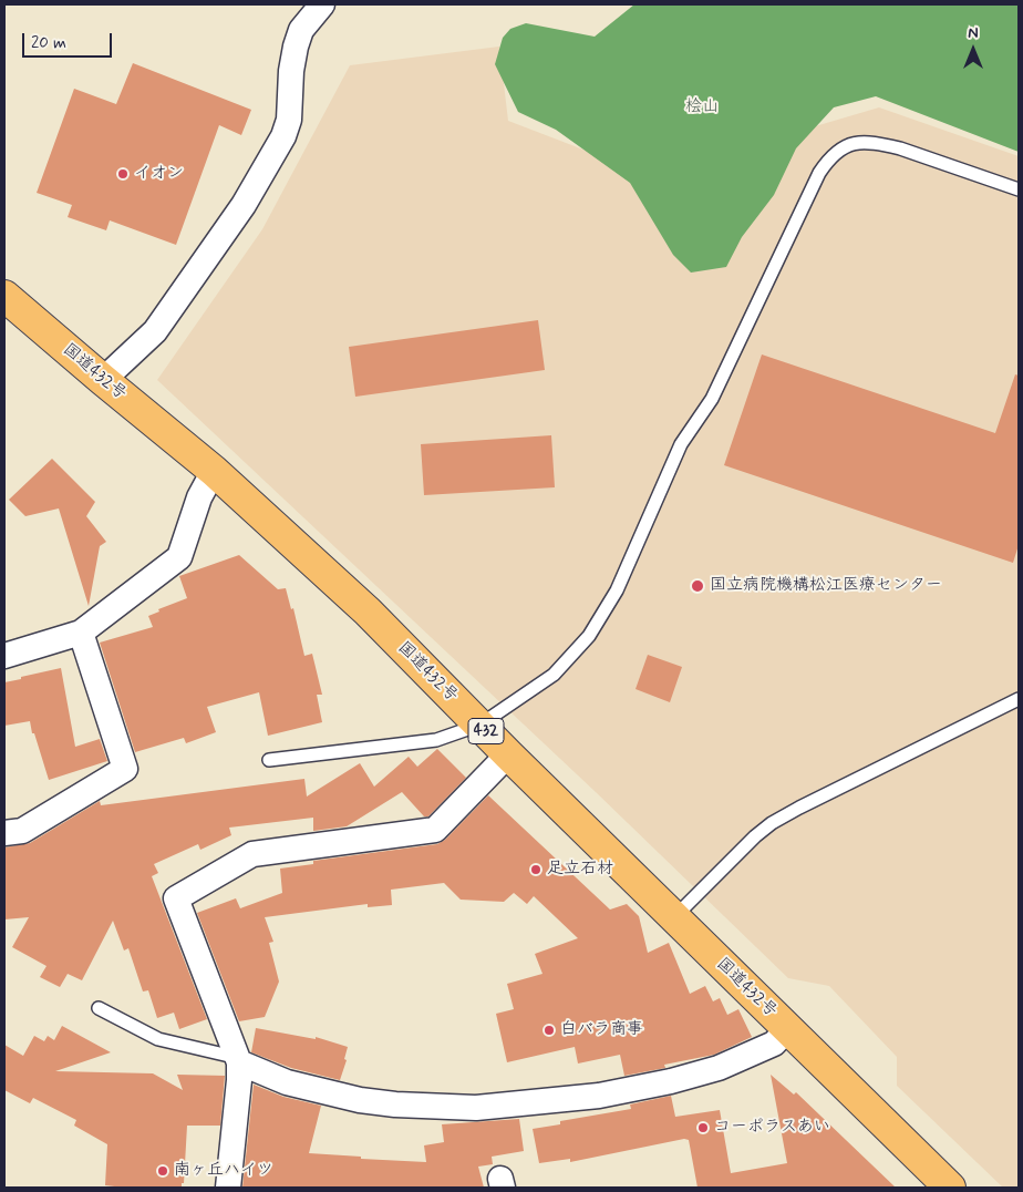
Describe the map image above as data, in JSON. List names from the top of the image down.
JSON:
{
  "streets": {
    "highway": ["国道432号", "432"]
  },
  "parks": ["桧山"],
  "places": [
    "イオン",
    "国立病院機構松江医療センター",
    "足立石材",
    "白バラ商事",
    "コーポラスあい",
    "南ヶ丘ハイツ"
  ],
  "scale_bar": "20 m",
  "north": "top"
}
